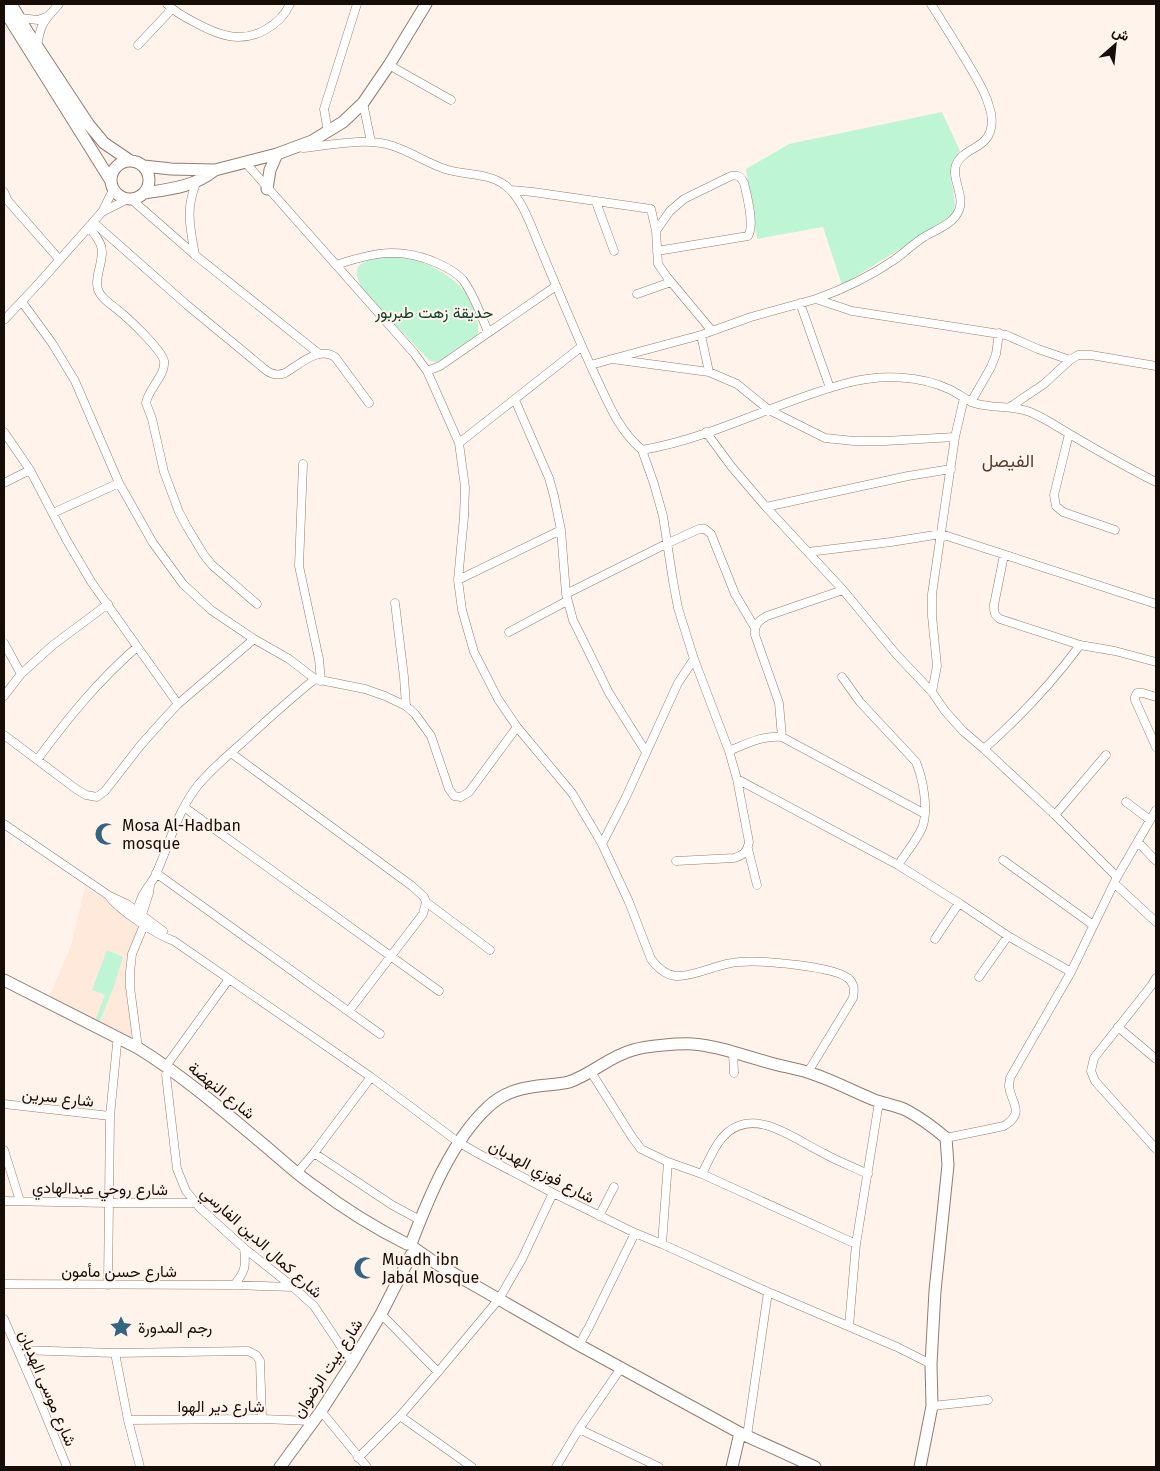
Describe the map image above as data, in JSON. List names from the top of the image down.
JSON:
{
  "streets": {
    "street": [
      "شارع النهضة",
      "شارع سرين",
      "شارع فوزي الهدبان",
      "شارع روحي عبدالهادي",
      "شارع كمال الدين الفارسي",
      "شارع حسن مأمون",
      "شارع بيت الرضوان",
      "شارع موسى الهدبان",
      "شارع دير الهوا"
    ]
  },
  "crossings": [
    ["شارع النهضة", "شارع كمال الدين الفارسي"],
    ["شارع النهضة", "شارع بيت الرضوان"],
    ["شارع فوزي الهدبان", "شارع بيت الرضوان"],
    ["شارع روحي عبدالهادي", "شارع كمال الدين الفارسي"],
    ["شارع كمال الدين الفارسي", "شارع حسن مأمون"],
    ["شارع كمال الدين الفارسي", "شارع بيت الرضوان"],
    ["شارع بيت الرضوان", "شارع دير الهوا"]
  ],
  "districts": ["الفيصل"],
  "parks": ["حديقة زهت طبربور"],
  "places": {
    "mosque": ["Mosa Al-Hadban mosque", "Muadh ibn Jabal Mosque"],
    "place": ["رجم المدورة"]
  },
  "north": "top right"
}
